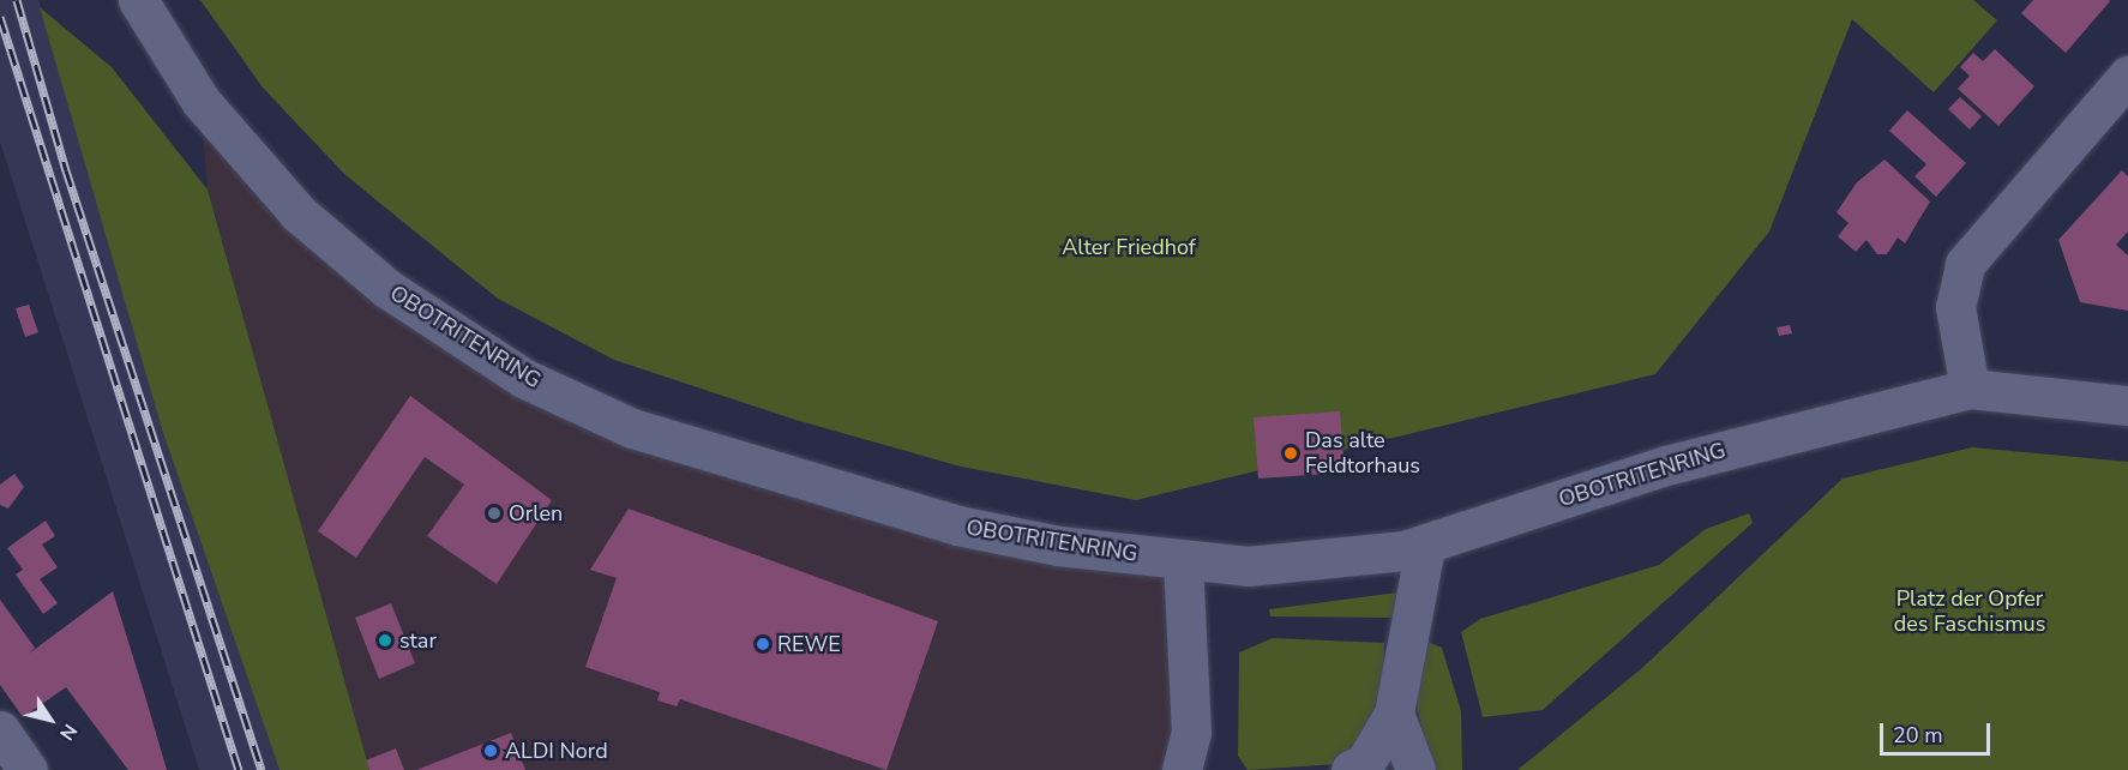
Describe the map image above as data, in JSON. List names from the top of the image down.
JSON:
{
  "streets": {
    "street": ["OBOTRITENRING"]
  },
  "parks": ["Alter Friedhof", "Platz der Opfer des Faschismus"],
  "places": [
    "Das alte Feldtorhaus",
    "Orlen",
    "star",
    "REWE",
    "ALDI Nord"
  ],
  "scale_bar": "20 m",
  "north": "bottom right"
}
